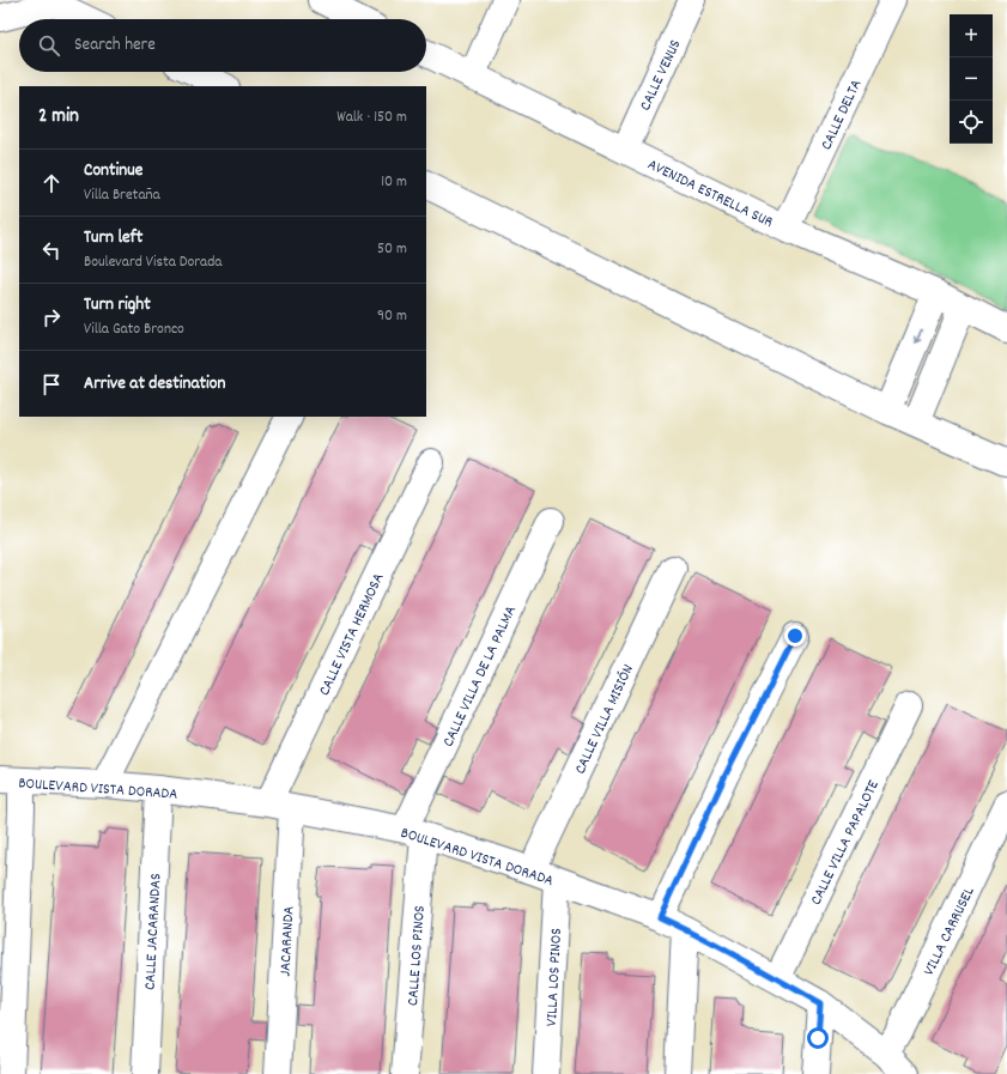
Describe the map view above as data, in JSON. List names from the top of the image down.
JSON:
{
  "streets": {
    "street": [
      "CALLE VENUS",
      "CALLE DELTA",
      "AVENIDA ESTRELLA SUR",
      "CALLE VISTA HERMOSA",
      "CALLE VILLA DE LA PALMA",
      "CALLE VILLA MISIÓN",
      "BOULEVARD VISTA DORADA",
      "CALLE VILLA PAPALOTE",
      "VILLA CARRUSEL",
      "CALLE JACARANDAS",
      "JACARANDA",
      "CALLE LOS PINOS",
      "VILLA LOS PINOS"
    ]
  },
  "crossings": [
    ["CALLE VENUS", "AVENIDA ESTRELLA SUR"],
    ["CALLE DELTA", "AVENIDA ESTRELLA SUR"],
    ["CALLE VISTA HERMOSA", "BOULEVARD VISTA DORADA"],
    ["CALLE VISTA HERMOSA", "JACARANDA"],
    ["CALLE VILLA DE LA PALMA", "BOULEVARD VISTA DORADA"],
    ["CALLE VILLA DE LA PALMA", "CALLE LOS PINOS"],
    ["CALLE VILLA MISIÓN", "BOULEVARD VISTA DORADA"],
    ["BOULEVARD VISTA DORADA", "CALLE VILLA PAPALOTE"],
    ["BOULEVARD VISTA DORADA", "VILLA CARRUSEL"],
    ["BOULEVARD VISTA DORADA", "CALLE JACARANDAS"],
    ["BOULEVARD VISTA DORADA", "JACARANDA"],
    ["BOULEVARD VISTA DORADA", "CALLE LOS PINOS"],
    ["BOULEVARD VISTA DORADA", "VILLA LOS PINOS"]
  ],
  "page": {
    "map_buttons": ["+", "−"],
    "search": "Search here",
    "heading": ["2 min", "Walk · 150 m"],
    "list": [
      ["Continue", "Villa Bretaña", "10 m"],
      ["Turn left", "Boulevard Vista Dorada", "50 m"],
      ["Turn right", "Villa Gato Bronco", "90 m"],
      "Arrive at destination"
    ]
  }
}
